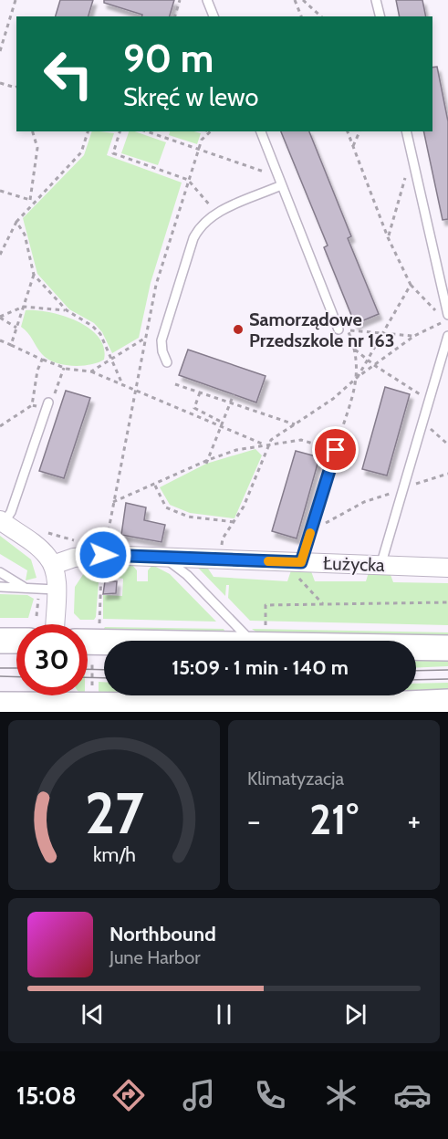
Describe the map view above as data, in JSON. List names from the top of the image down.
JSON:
{
  "streets": {
    "street": ["Łużycka"]
  },
  "places": ["Samorządowe Przedszkole nr 163"],
  "page": {
    "turn": ["90 m", "Skręć w lewo"],
    "limit": "30",
    "trip": "15:09 · 1 min · 140 m",
    "tile": "Klimatyzacja",
    "heat": ["−", "21°", "+"],
    "song": ["Northbound", "June Harbor"],
    "tabs": "15:08",
    "gauge": ["27", "km/h"]
  }
}
